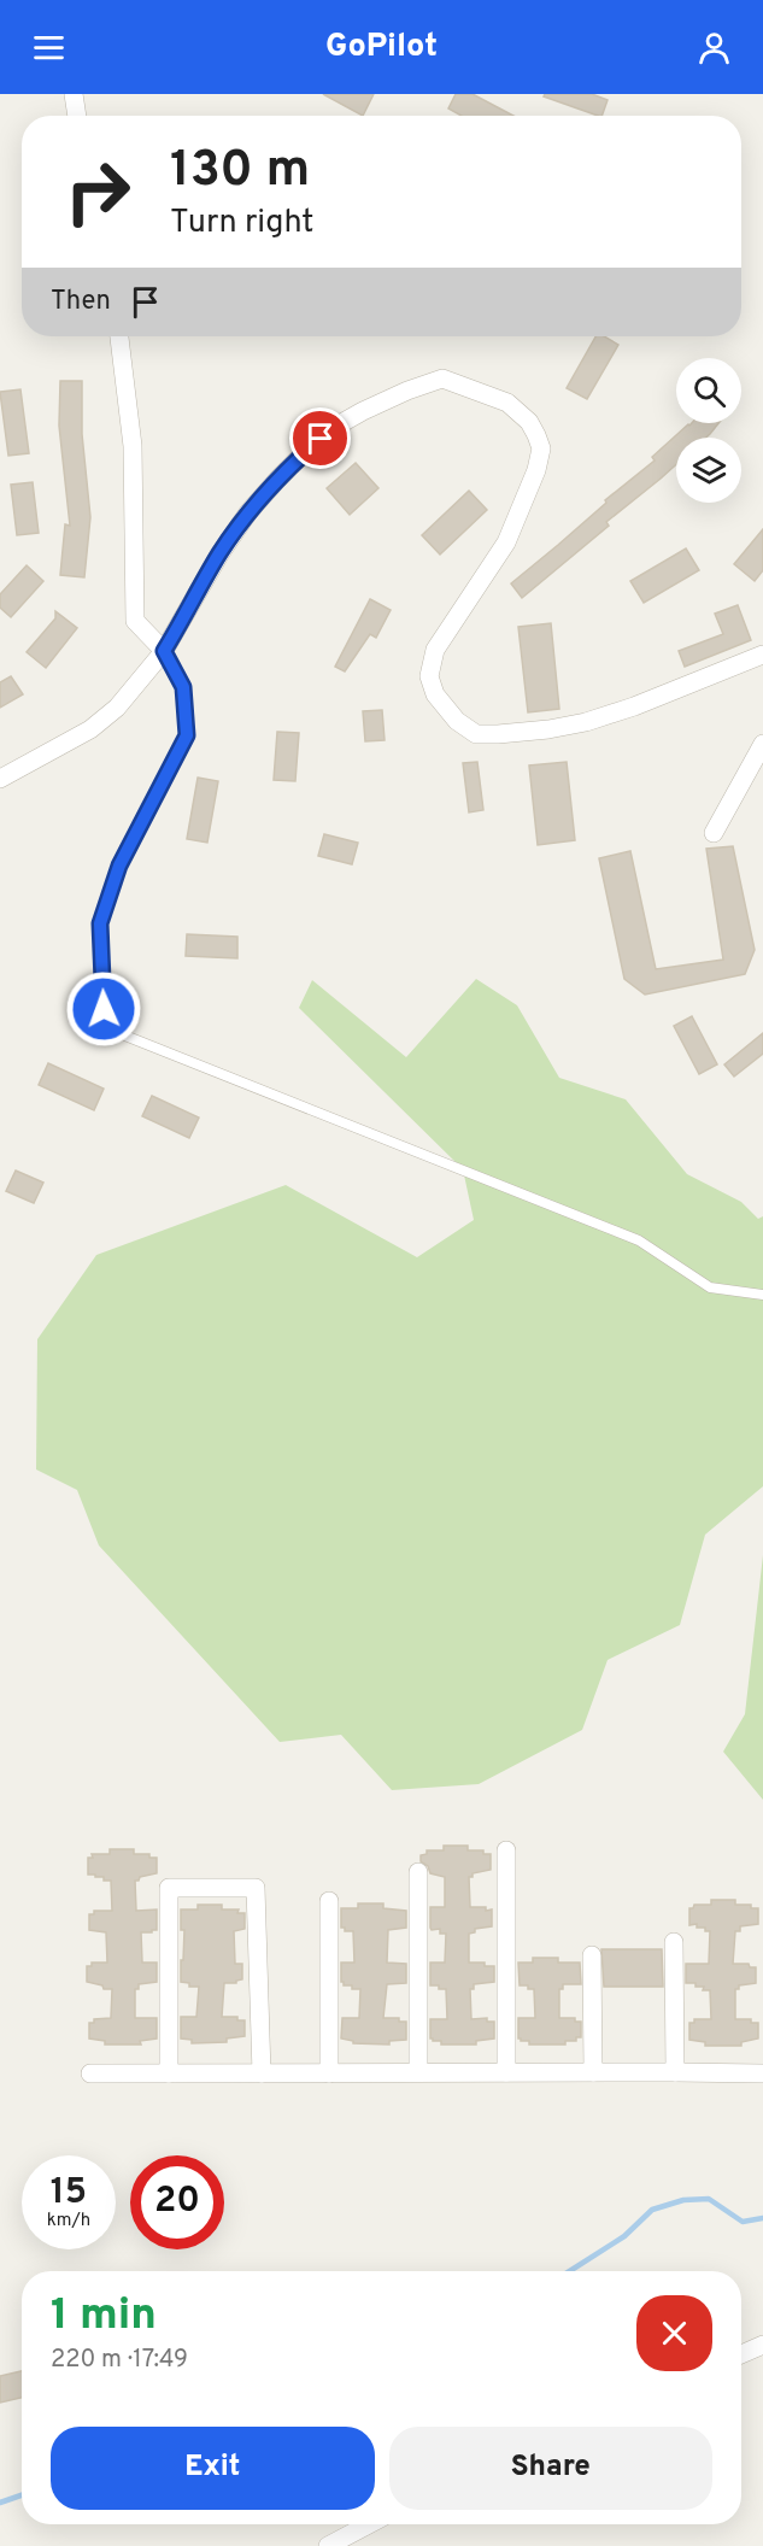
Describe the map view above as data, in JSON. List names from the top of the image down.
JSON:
{
  "page": {
    "header": "GoPilot",
    "turn": ["130 m", "Turn right"],
    "then": "Then",
    "speed": "15 km/h",
    "limit": "20",
    "heading": ["1 min", "220 m · 17:49"],
    "buttons": ["Exit", "Share"]
  }
}
